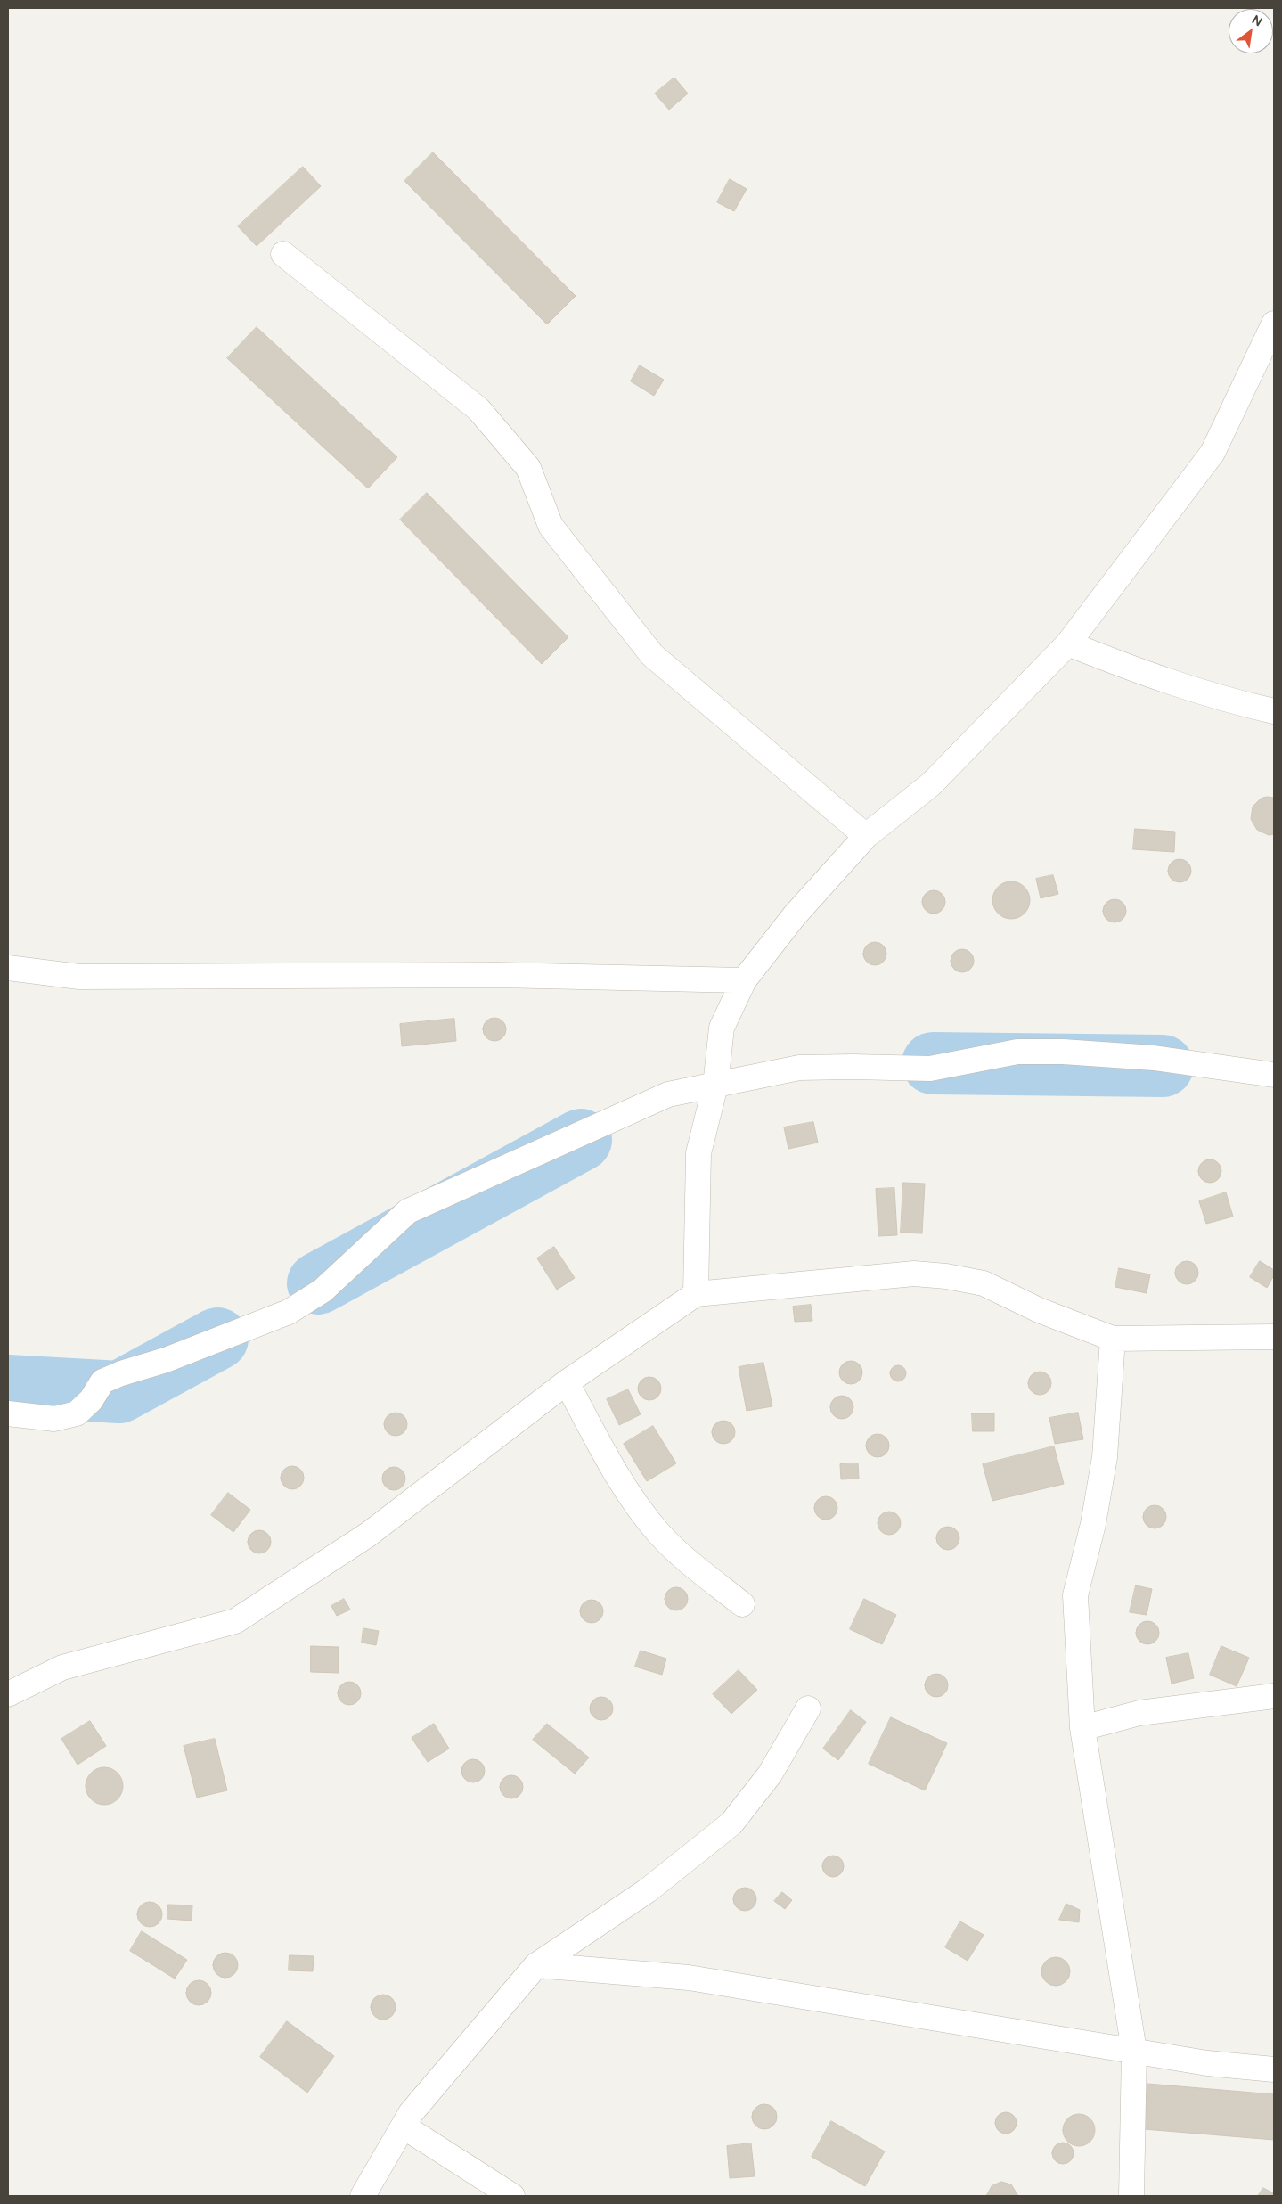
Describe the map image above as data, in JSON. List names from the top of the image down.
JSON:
{
  "north": "top right"
}
